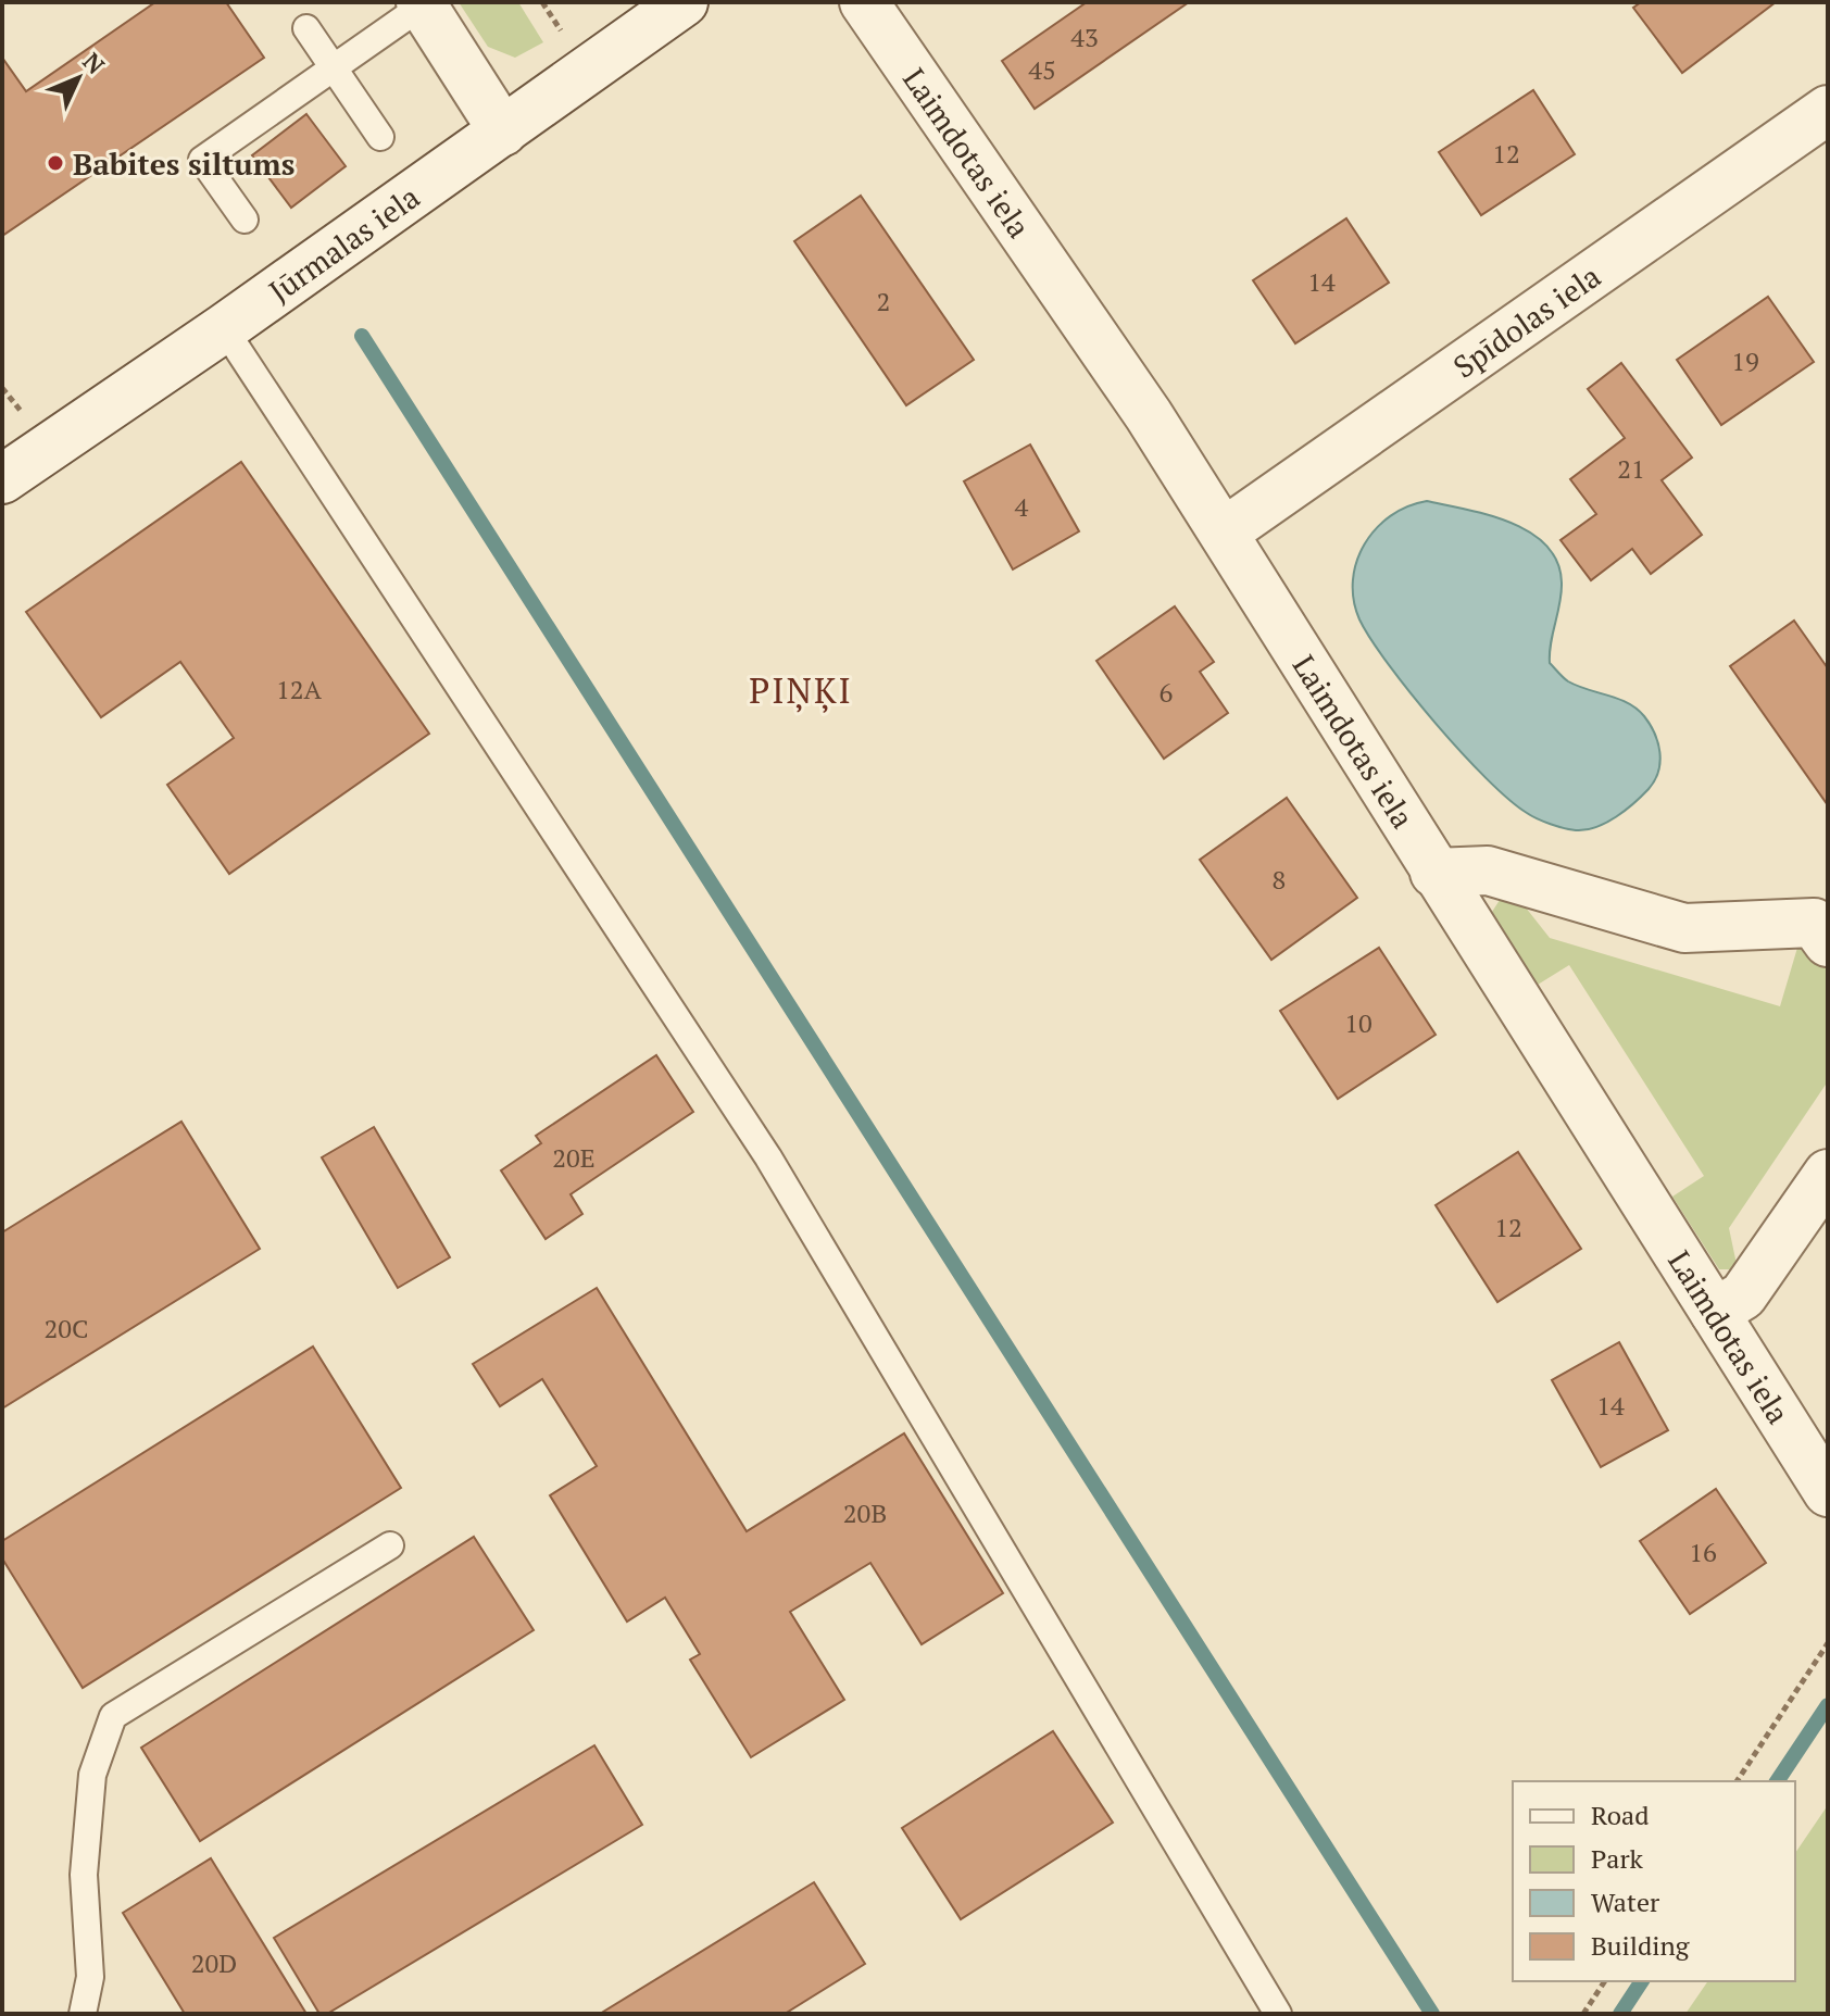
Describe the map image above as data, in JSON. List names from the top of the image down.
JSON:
{
  "streets": {
    "street": ["Laimdotas iela", "Jūrmalas iela", "Spīdolas iela"]
  },
  "crossings": [
    ["Laimdotas iela", "Spīdolas iela"]
  ],
  "districts": ["PIŅĶI"],
  "places": ["Babites siltums"],
  "house_numbers": [
    "43",
    "45",
    "12",
    "14",
    "2",
    "19",
    "21",
    "4",
    "12A",
    "6",
    "8",
    "10",
    "20E",
    "12",
    "20C",
    "14",
    "20B",
    "16",
    "20D"
  ],
  "legend": [
    "Road",
    "Park",
    "Water",
    "Building"
  ],
  "north": "top right"
}
